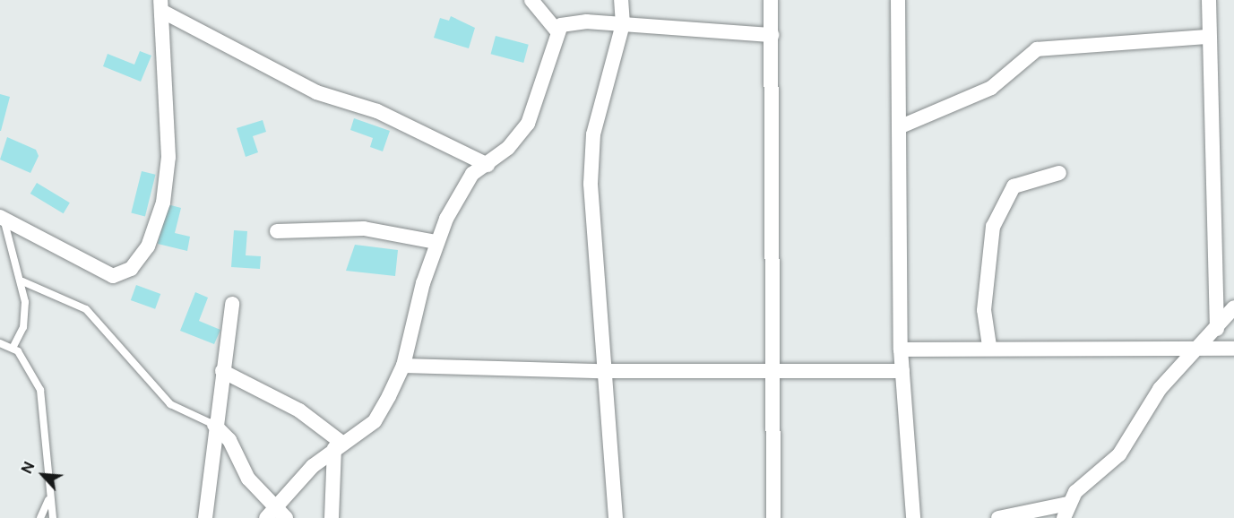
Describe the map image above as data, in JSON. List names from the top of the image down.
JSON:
{
  "north": "top left"
}
